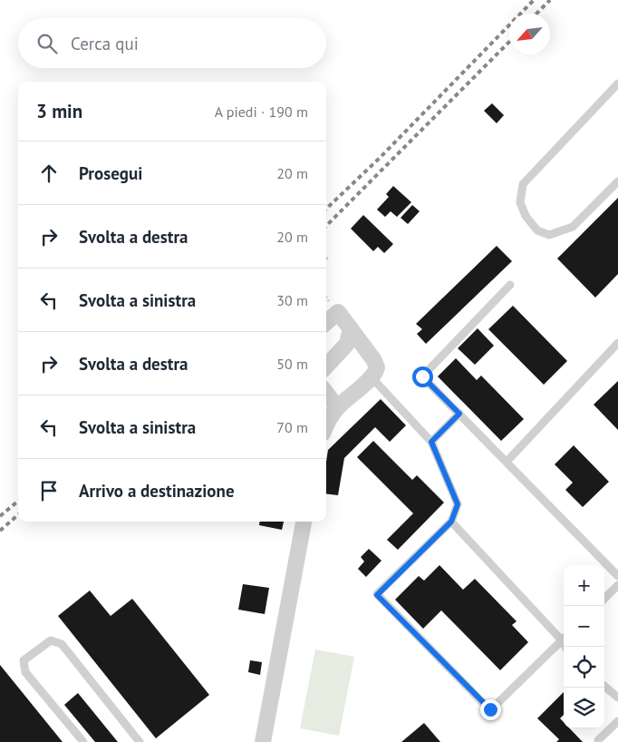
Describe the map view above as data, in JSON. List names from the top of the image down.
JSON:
{
  "north": "bottom left",
  "page": {
    "search": "Cerca qui",
    "heading": ["3 min", "A piedi · 190 m"],
    "list": [
      ["Prosegui", "20 m"],
      ["Svolta a destra", "20 m"],
      ["Svolta a sinistra", "30 m"],
      ["Svolta a destra", "50 m"],
      ["Svolta a sinistra", "70 m"],
      "Arrivo a destinazione"
    ],
    "map_buttons": ["+", "−"]
  }
}
